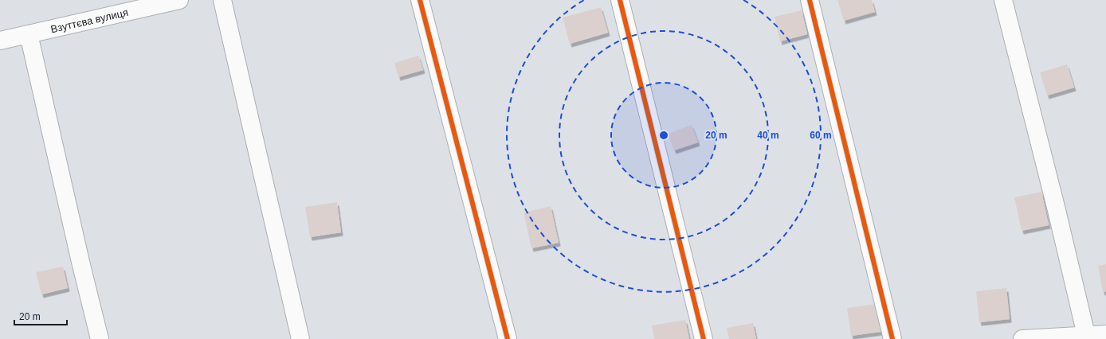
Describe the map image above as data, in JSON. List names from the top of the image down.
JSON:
{
  "streets": {
    "street": ["Взуттєва вулиця"]
  },
  "scale_bar": "20 m",
  "rings": ["20 m", "40 m", "60 m"]
}
